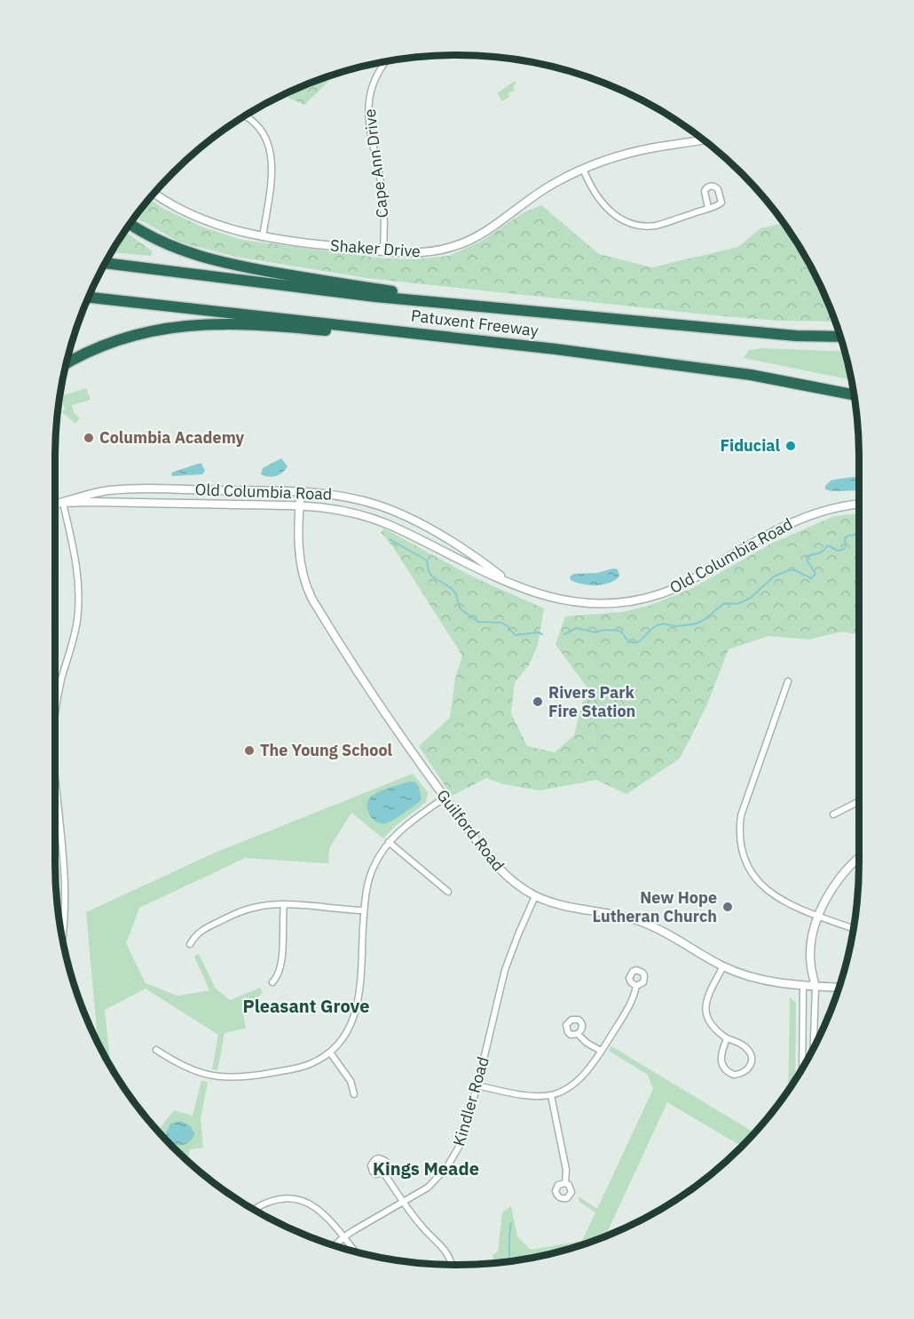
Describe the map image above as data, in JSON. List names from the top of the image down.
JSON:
{
  "streets": {
    "highway": ["Patuxent Freeway"],
    "street": [
      "Cape Ann Drive",
      "Shaker Drive",
      "Old Columbia Road",
      "Guilford Road",
      "Kindler Road"
    ]
  },
  "crossings": [
    ["Cape Ann Drive", "Shaker Drive"],
    ["Old Columbia Road", "Guilford Road"],
    ["Guilford Road", "Kindler Road"]
  ],
  "districts": ["Pleasant Grove", "Kings Meade"],
  "places": [
    "Columbia Academy",
    "Fiducial",
    "Rivers Park Fire Station",
    "The Young School",
    "New Hope Lutheran Church"
  ]
}
